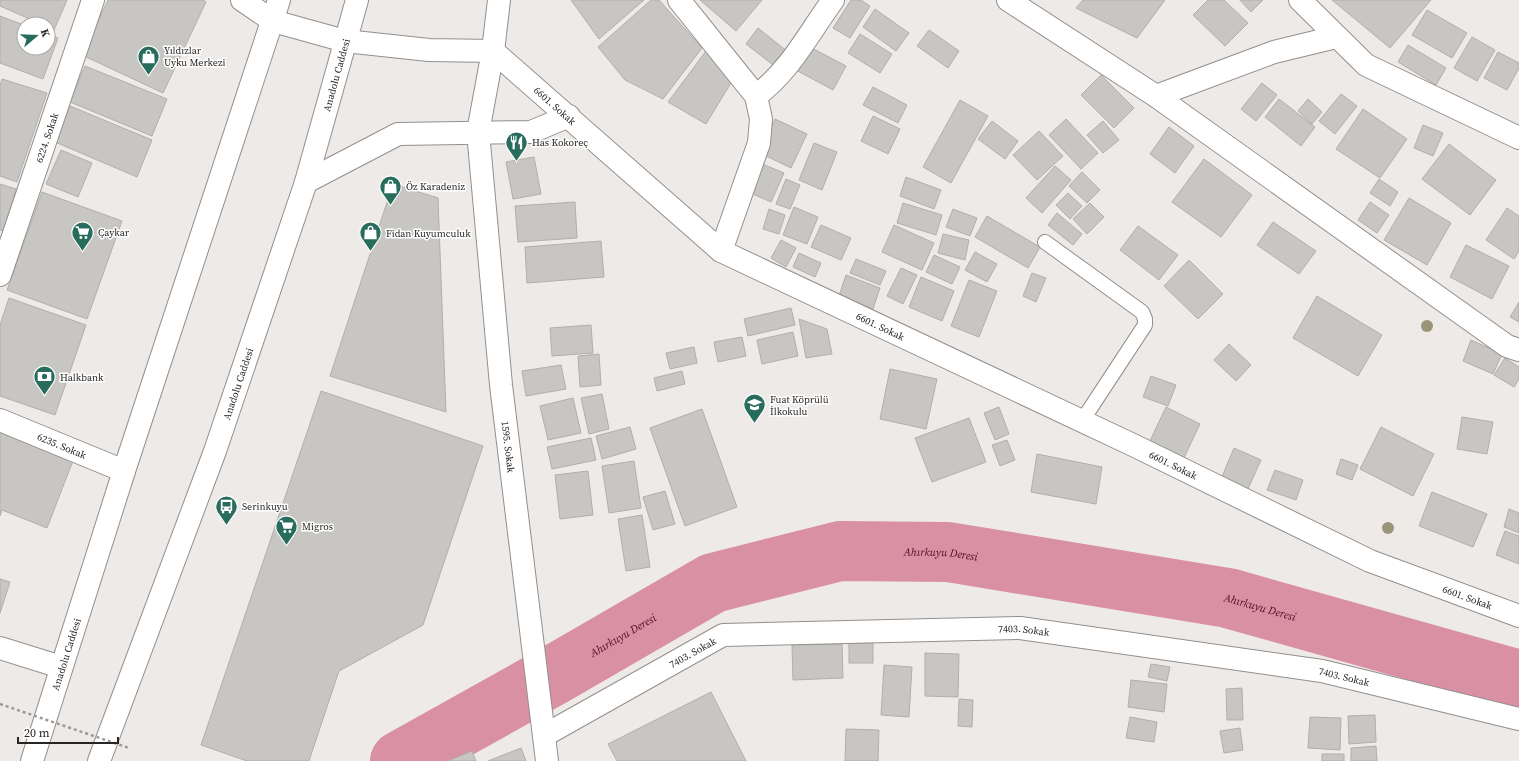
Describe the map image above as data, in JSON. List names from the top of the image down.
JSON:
{
  "streets": {
    "main road": [
      "Anadolu Caddesi",
      "6601. Sokak",
      "6224. Sokak",
      "6235. Sokak",
      "1595. Sokak",
      "7403. Sokak"
    ]
  },
  "crossings": [
    ["Anadolu Caddesi", "6235. Sokak"],
    ["6601. Sokak", "1595. Sokak"],
    ["1595. Sokak", "7403. Sokak"]
  ],
  "water": ["Ahırkuyu Deresi"],
  "places": {
    "shop": ["Yıldızlar Uyku Merkezi", "Öz Karadeniz", "Fidan Kuyumculuk"],
    "restaurant": ["Has Kokoreç"],
    "supermarket": ["Çaykar", "Migros"],
    "bank": ["Halkbank"],
    "school or university": ["Fuat Köprülü İlkokulu"],
    "bus stop": ["Serinkuyu"]
  },
  "scale_bar": "20 m",
  "north": "right"
}
